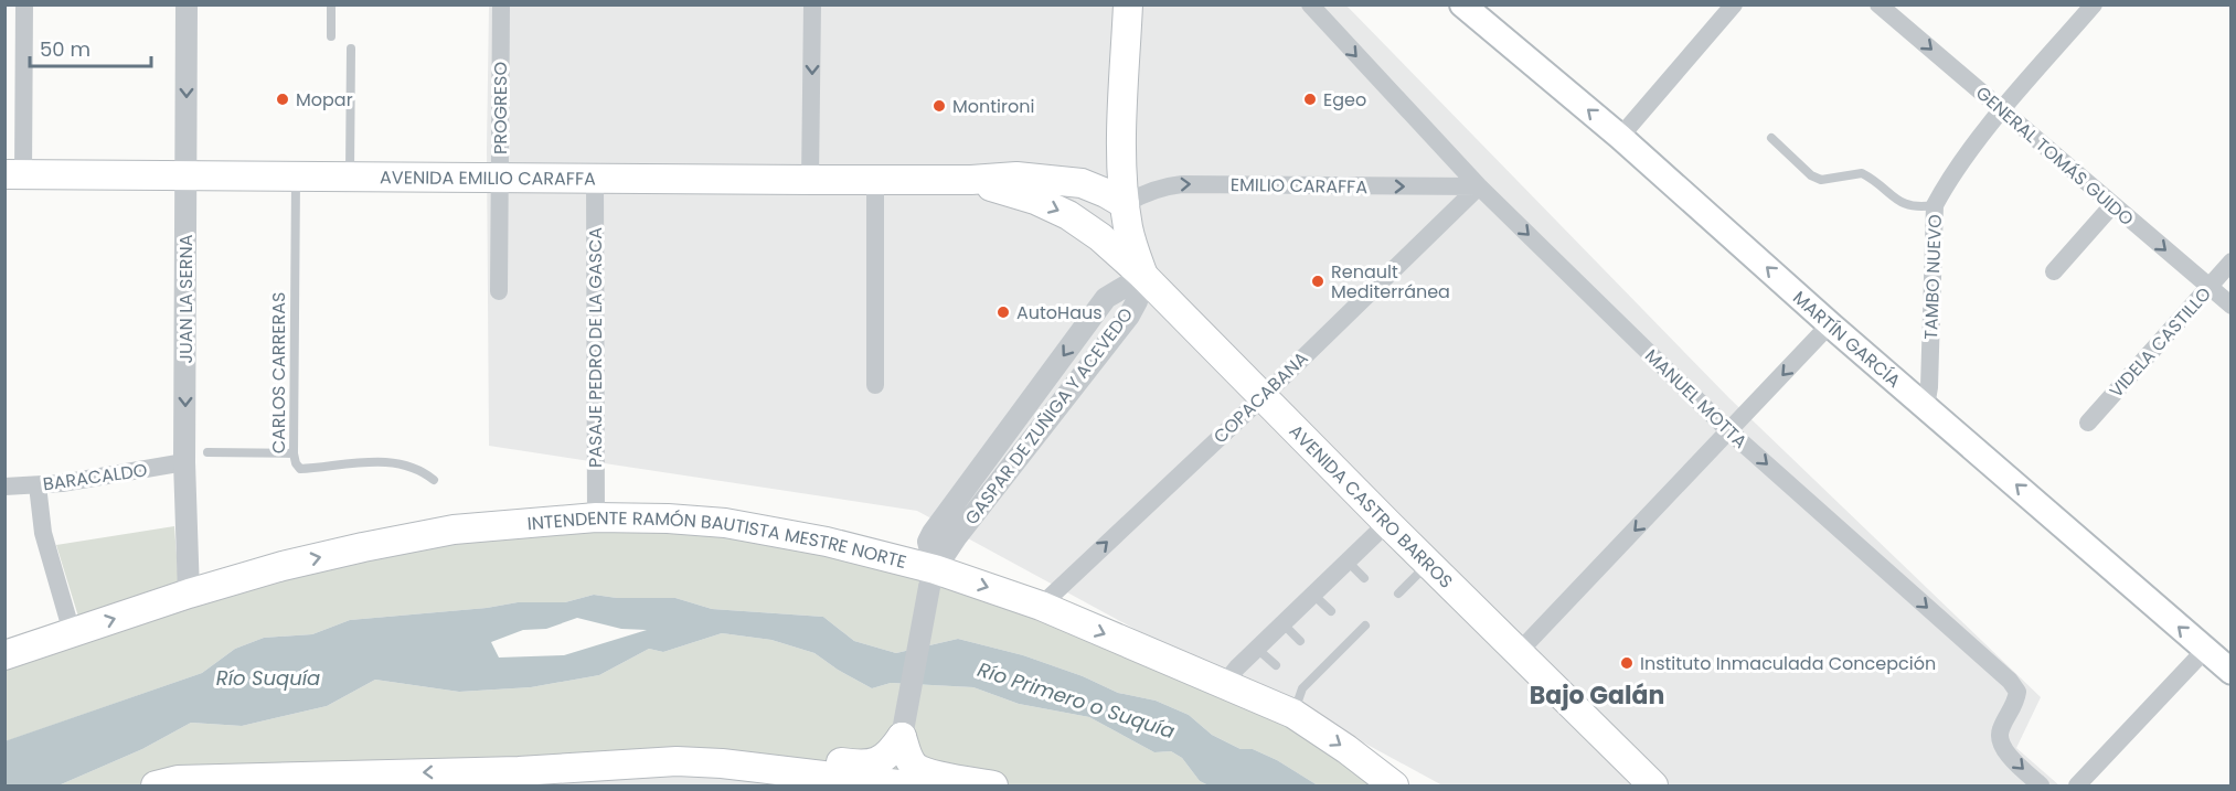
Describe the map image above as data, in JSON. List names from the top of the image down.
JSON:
{
  "streets": {
    "main road": [
      "AVENIDA EMILIO CARAFFA",
      "MARTÍN GARCÍA",
      "AVENIDA CASTRO BARROS",
      "INTENDENTE RAMÓN BAUTISTA MESTRE NORTE"
    ],
    "street": [
      "PROGRESO",
      "GENERAL TOMÁS GUIDO",
      "EMILIO CARAFFA",
      "TAMBO NUEVO",
      "JUAN LA SERNA",
      "VIDELA CASTILLO",
      "PASAJE PEDRO DE LA GASCA",
      "COPACABANA",
      "MANUEL MOTTA",
      "GASPAR DE ZUÑIGA Y ACEVEDO",
      "BARACALDO"
    ],
    "lane": ["CARLOS CARRERAS"]
  },
  "crossings": [
    ["PROGRESO", "AVENIDA EMILIO CARAFFA"],
    ["GENERAL TOMÁS GUIDO", "TAMBO NUEVO"],
    ["GENERAL TOMÁS GUIDO", "VIDELA CASTILLO"],
    ["AVENIDA EMILIO CARAFFA", "EMILIO CARAFFA"],
    ["AVENIDA EMILIO CARAFFA", "JUAN LA SERNA"],
    ["AVENIDA EMILIO CARAFFA", "PASAJE PEDRO DE LA GASCA"],
    ["AVENIDA EMILIO CARAFFA", "CARLOS CARRERAS"],
    ["AVENIDA EMILIO CARAFFA", "GASPAR DE ZUÑIGA Y ACEVEDO"],
    ["AVENIDA EMILIO CARAFFA", "AVENIDA CASTRO BARROS"],
    ["EMILIO CARAFFA", "COPACABANA"],
    ["EMILIO CARAFFA", "MANUEL MOTTA"],
    ["EMILIO CARAFFA", "AVENIDA CASTRO BARROS"],
    ["TAMBO NUEVO", "MARTÍN GARCÍA"],
    ["JUAN LA SERNA", "BARACALDO"],
    ["JUAN LA SERNA", "INTENDENTE RAMÓN BAUTISTA MESTRE NORTE"],
    ["PASAJE PEDRO DE LA GASCA", "INTENDENTE RAMÓN BAUTISTA MESTRE NORTE"],
    ["COPACABANA", "MANUEL MOTTA"],
    ["COPACABANA", "AVENIDA CASTRO BARROS"],
    ["COPACABANA", "INTENDENTE RAMÓN BAUTISTA MESTRE NORTE"],
    ["GASPAR DE ZUÑIGA Y ACEVEDO", "AVENIDA CASTRO BARROS"],
    ["GASPAR DE ZUÑIGA Y ACEVEDO", "INTENDENTE RAMÓN BAUTISTA MESTRE NORTE"]
  ],
  "one_way": [
    "GENERAL TOMÁS GUIDO",
    "EMILIO CARAFFA",
    "MARTÍN GARCÍA",
    "COPACABANA",
    "MANUEL MOTTA"
  ],
  "districts": ["Bajo Galán"],
  "water": ["Río Suquía", "Río Primero o Suquía"],
  "places": [
    "Mopar",
    "Egeo",
    "Montironi",
    "Renault Mediterránea",
    "AutoHaus",
    "Instituto Inmaculada Concepción"
  ],
  "scale_bar": "50 m"
}
